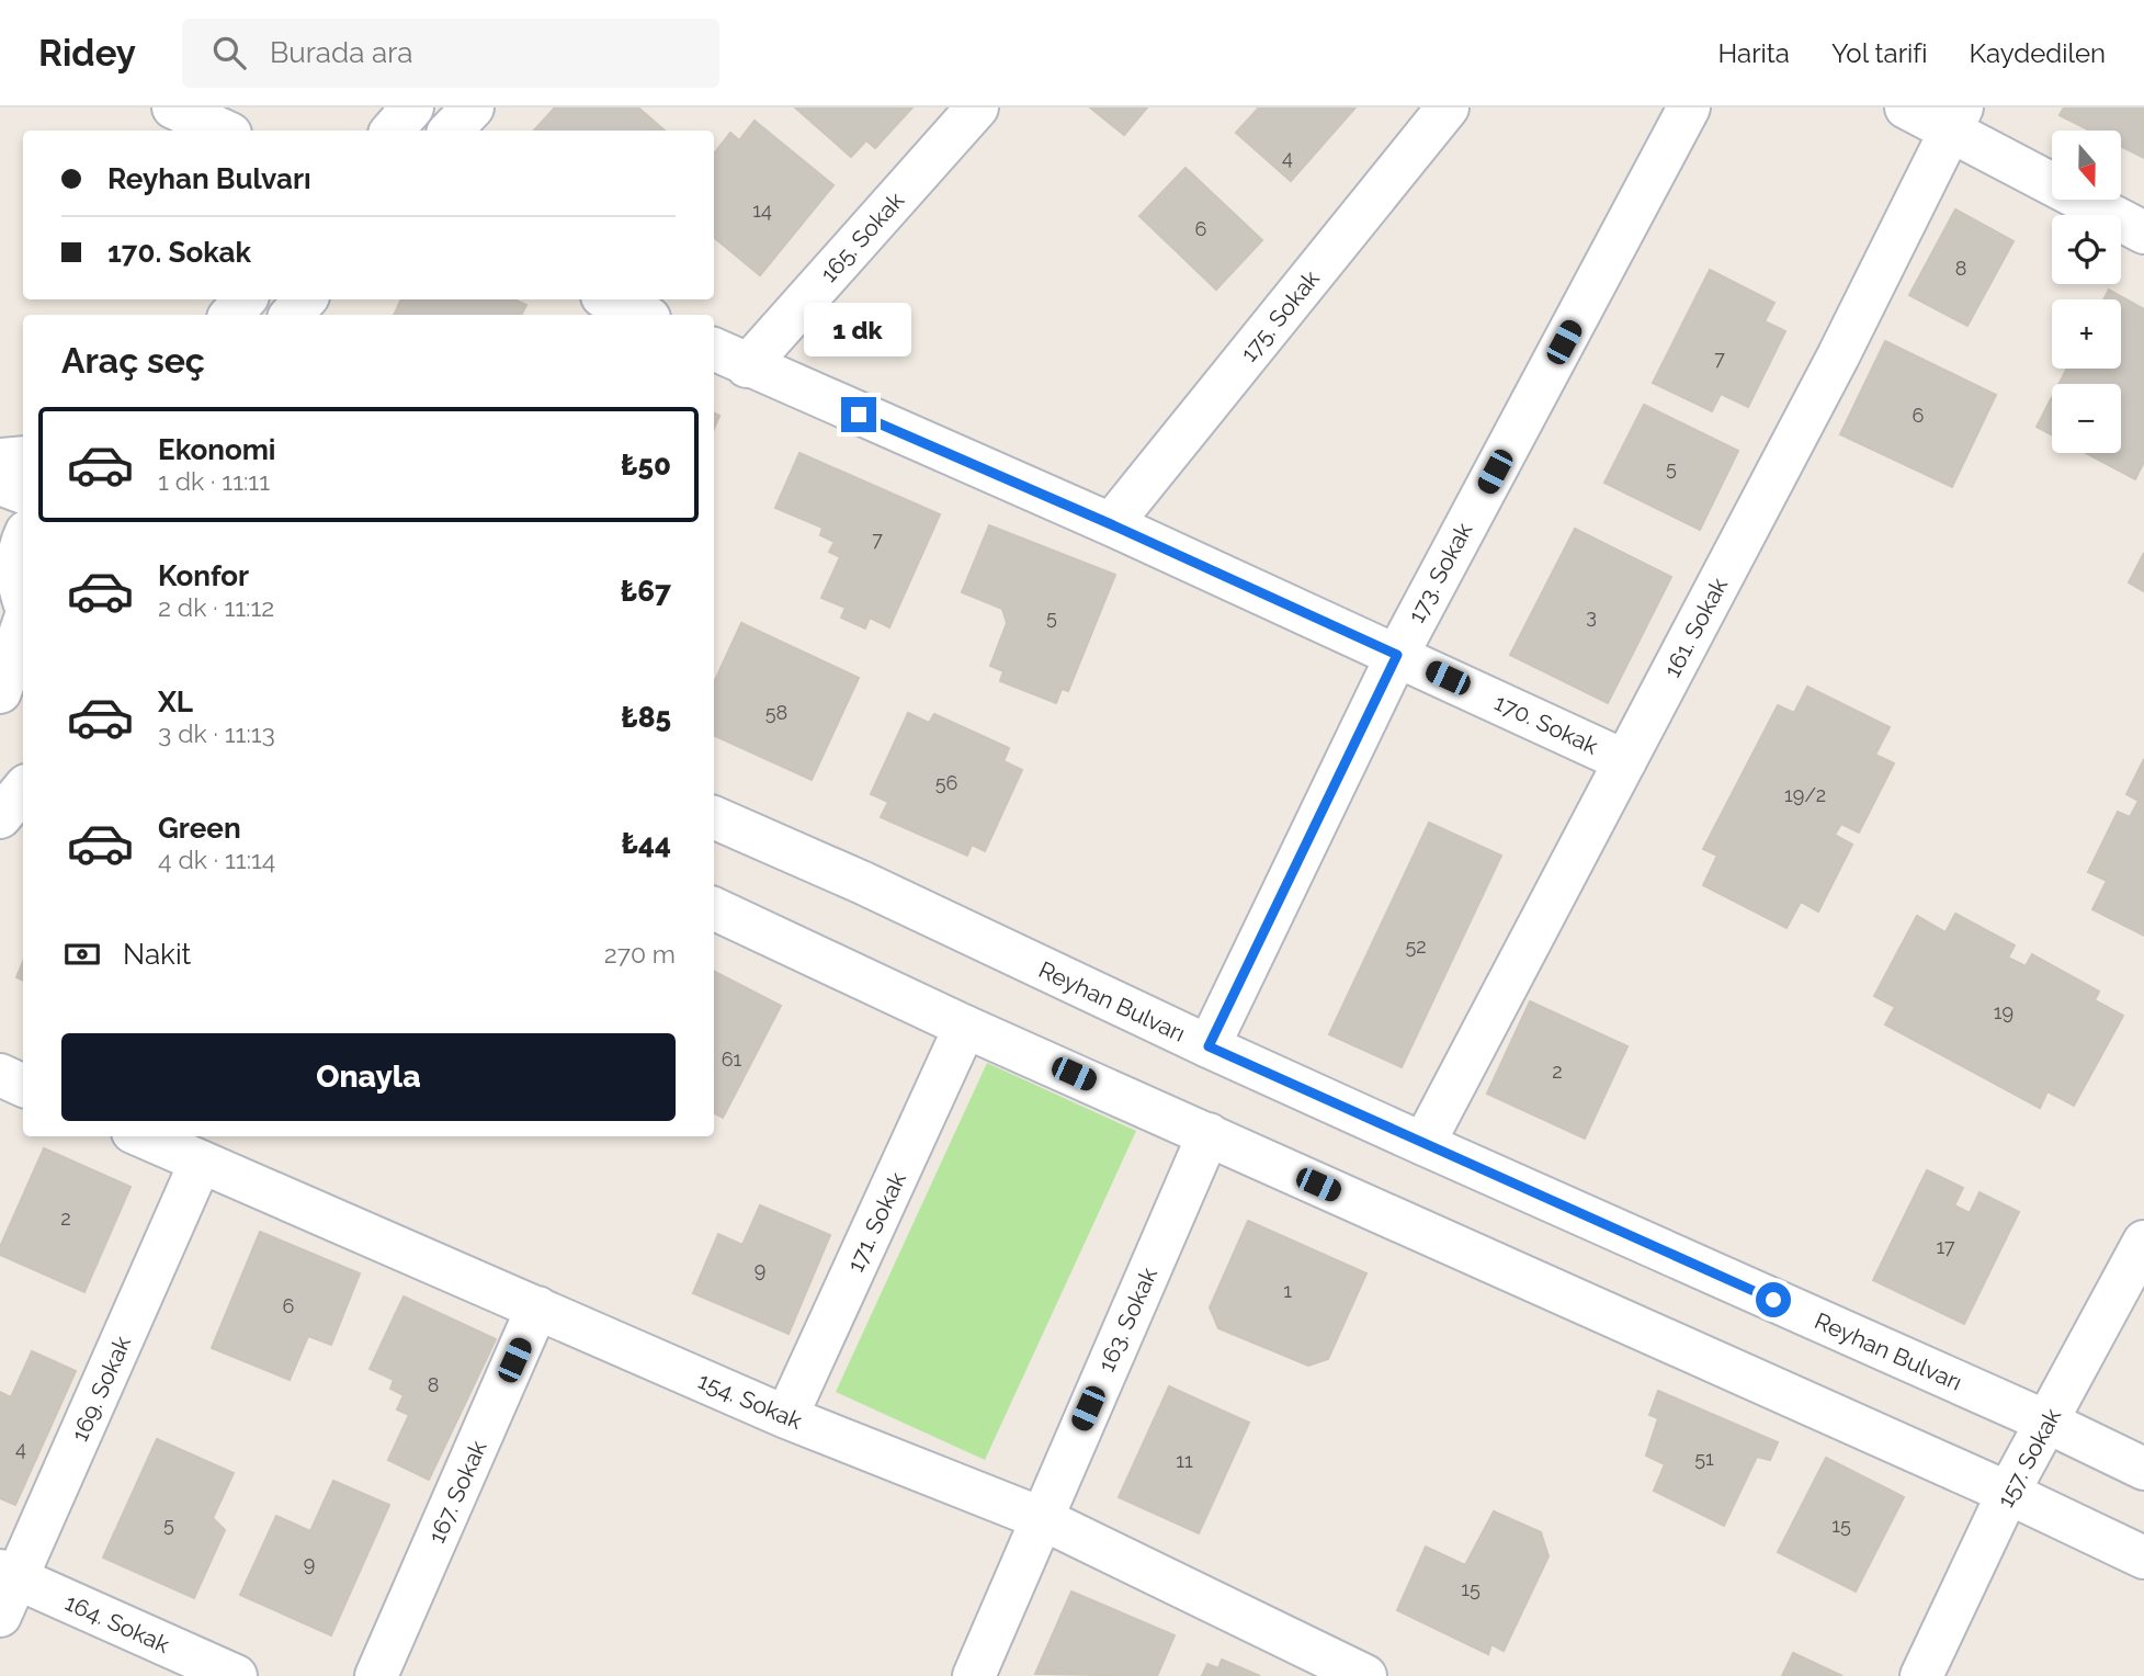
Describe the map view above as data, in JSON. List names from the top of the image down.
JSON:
{
  "streets": {
    "street": [
      "165. Sokak",
      "175. Sokak",
      "173. Sokak",
      "161. Sokak",
      "170. Sokak",
      "Reyhan Bulvarı",
      "171. Sokak",
      "163. Sokak",
      "169. Sokak",
      "154. Sokak",
      "157. Sokak",
      "167. Sokak",
      "164. Sokak"
    ]
  },
  "crossings": [
    ["165. Sokak", "170. Sokak"],
    ["175. Sokak", "170. Sokak"],
    ["173. Sokak", "170. Sokak"],
    ["173. Sokak", "Reyhan Bulvarı"],
    ["161. Sokak", "170. Sokak"],
    ["161. Sokak", "Reyhan Bulvarı"],
    ["Reyhan Bulvarı", "157. Sokak"],
    ["171. Sokak", "154. Sokak"],
    ["163. Sokak", "154. Sokak"],
    ["169. Sokak", "154. Sokak"],
    ["169. Sokak", "164. Sokak"],
    ["154. Sokak", "167. Sokak"]
  ],
  "house_numbers": [
    "4",
    "14",
    "6",
    "8",
    "7",
    "6",
    "5",
    "7",
    "3",
    "5",
    "58",
    "56",
    "19/2",
    "52",
    "19",
    "61",
    "2",
    "2",
    "17",
    "9",
    "1",
    "6",
    "8",
    "4",
    "51",
    "11",
    "5",
    "15",
    "9",
    "15"
  ],
  "north": "bottom",
  "page": {
    "header": "Ridey",
    "search": "Burada ara",
    "nav": ["Harita", "Yol tarifi", "Kaydedilen"],
    "map_buttons": ["+", "−"],
    "banner": ["Reyhan Bulvarı", "170. Sokak"],
    "bubble": "1 dk",
    "heading": "Araç seç",
    "list": [
      {
        "name": "Ekonomi",
        "note": "1 dk · 11:11",
        "value": "₺50"
      },
      {
        "name": "Konfor",
        "note": "2 dk · 11:12",
        "value": "₺67"
      },
      {
        "name": "XL",
        "note": "3 dk · 11:13",
        "value": "₺85"
      },
      {
        "name": "Green",
        "note": "4 dk · 11:14",
        "value": "₺44"
      }
    ],
    "pay": ["Nakit", "270 m"],
    "buttons": "Onayla"
  }
}
